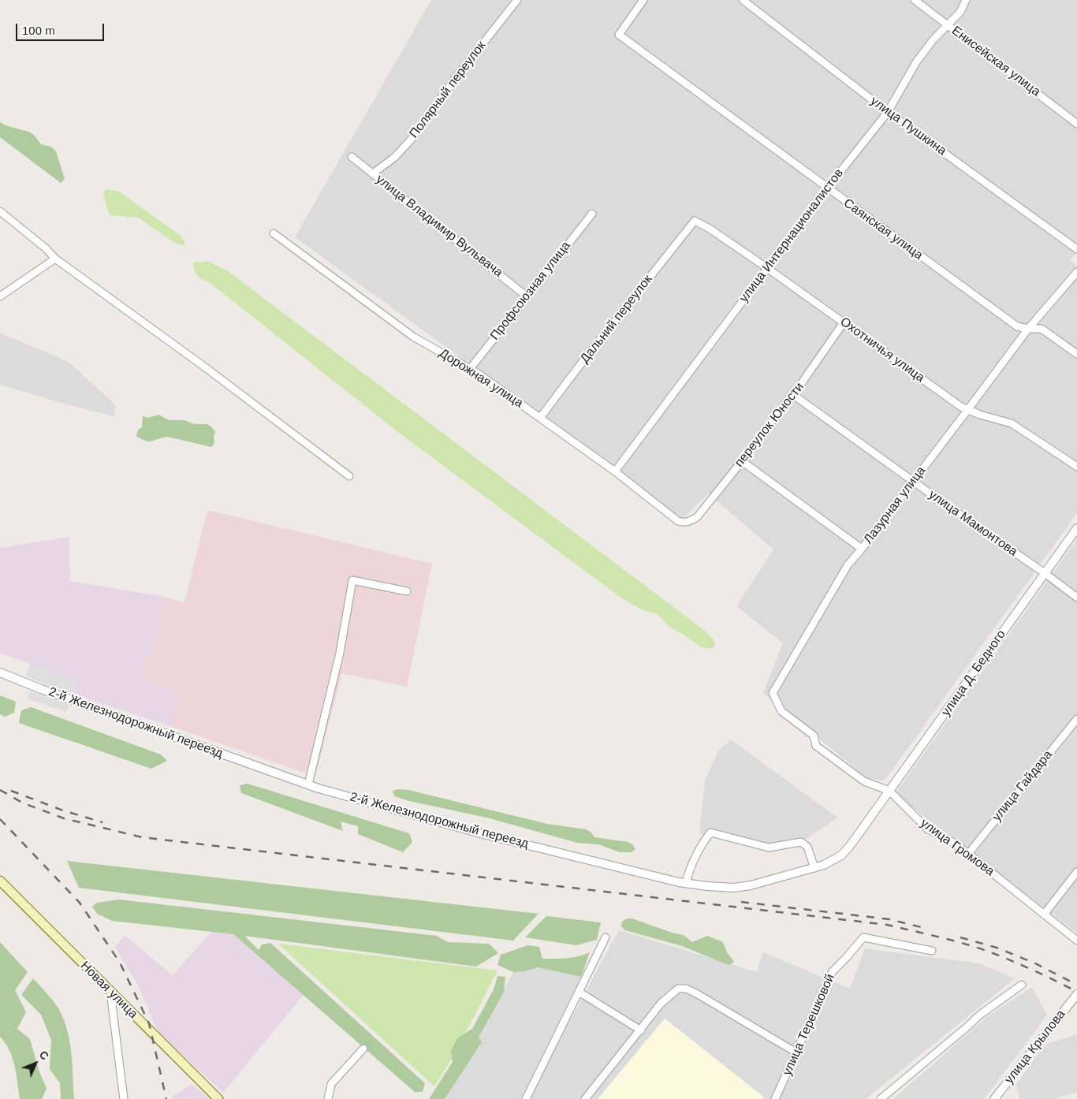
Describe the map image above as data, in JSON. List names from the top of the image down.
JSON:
{
  "streets": {
    "main road": ["Новая улица"],
    "street": [
      "Енисейская улица",
      "Полярный переулок",
      "улица Пушкина",
      "улица Владимир Вульвача",
      "Саянская улица",
      "улица Интернационалистов",
      "Профсоюзная улица",
      "Дальний переулок",
      "Охотничья улица",
      "Дорожная улица",
      "переулок Юности",
      "Лазурная улица",
      "улица Мамонтова",
      "улица Д. Бедного",
      "2-й Железнодорожный переезд",
      "улица Гайдара",
      "улица Громова",
      "улица Терешковой",
      "улица Крылова"
    ]
  },
  "crossings": [
    ["Енисейская улица", "улица Интернационалистов"],
    ["Полярный переулок", "улица Владимир Вульвача"],
    ["улица Пушкина", "улица Интернационалистов"],
    ["улица Владимир Вульвача", "Профсоюзная улица"],
    ["Саянская улица", "улица Интернационалистов"],
    ["Саянская улица", "Лазурная улица"],
    ["улица Интернационалистов", "Охотничья улица"],
    ["улица Интернационалистов", "Дорожная улица"],
    ["Профсоюзная улица", "Дорожная улица"],
    ["Дальний переулок", "Охотничья улица"],
    ["Дальний переулок", "Дорожная улица"],
    ["Охотничья улица", "переулок Юности"],
    ["Охотничья улица", "Лазурная улица"],
    ["Дорожная улица", "переулок Юности"],
    ["переулок Юности", "улица Мамонтова"],
    ["Лазурная улица", "улица Мамонтова"],
    ["Лазурная улица", "улица Громова"],
    ["улица Мамонтова", "улица Д. Бедного"],
    ["улица Д. Бедного", "2-й Железнодорожный переезд"],
    ["улица Д. Бедного", "улица Громова"],
    ["улица Гайдара", "улица Громова"]
  ],
  "scale_bar": "100 m",
  "north": "top right"
}
